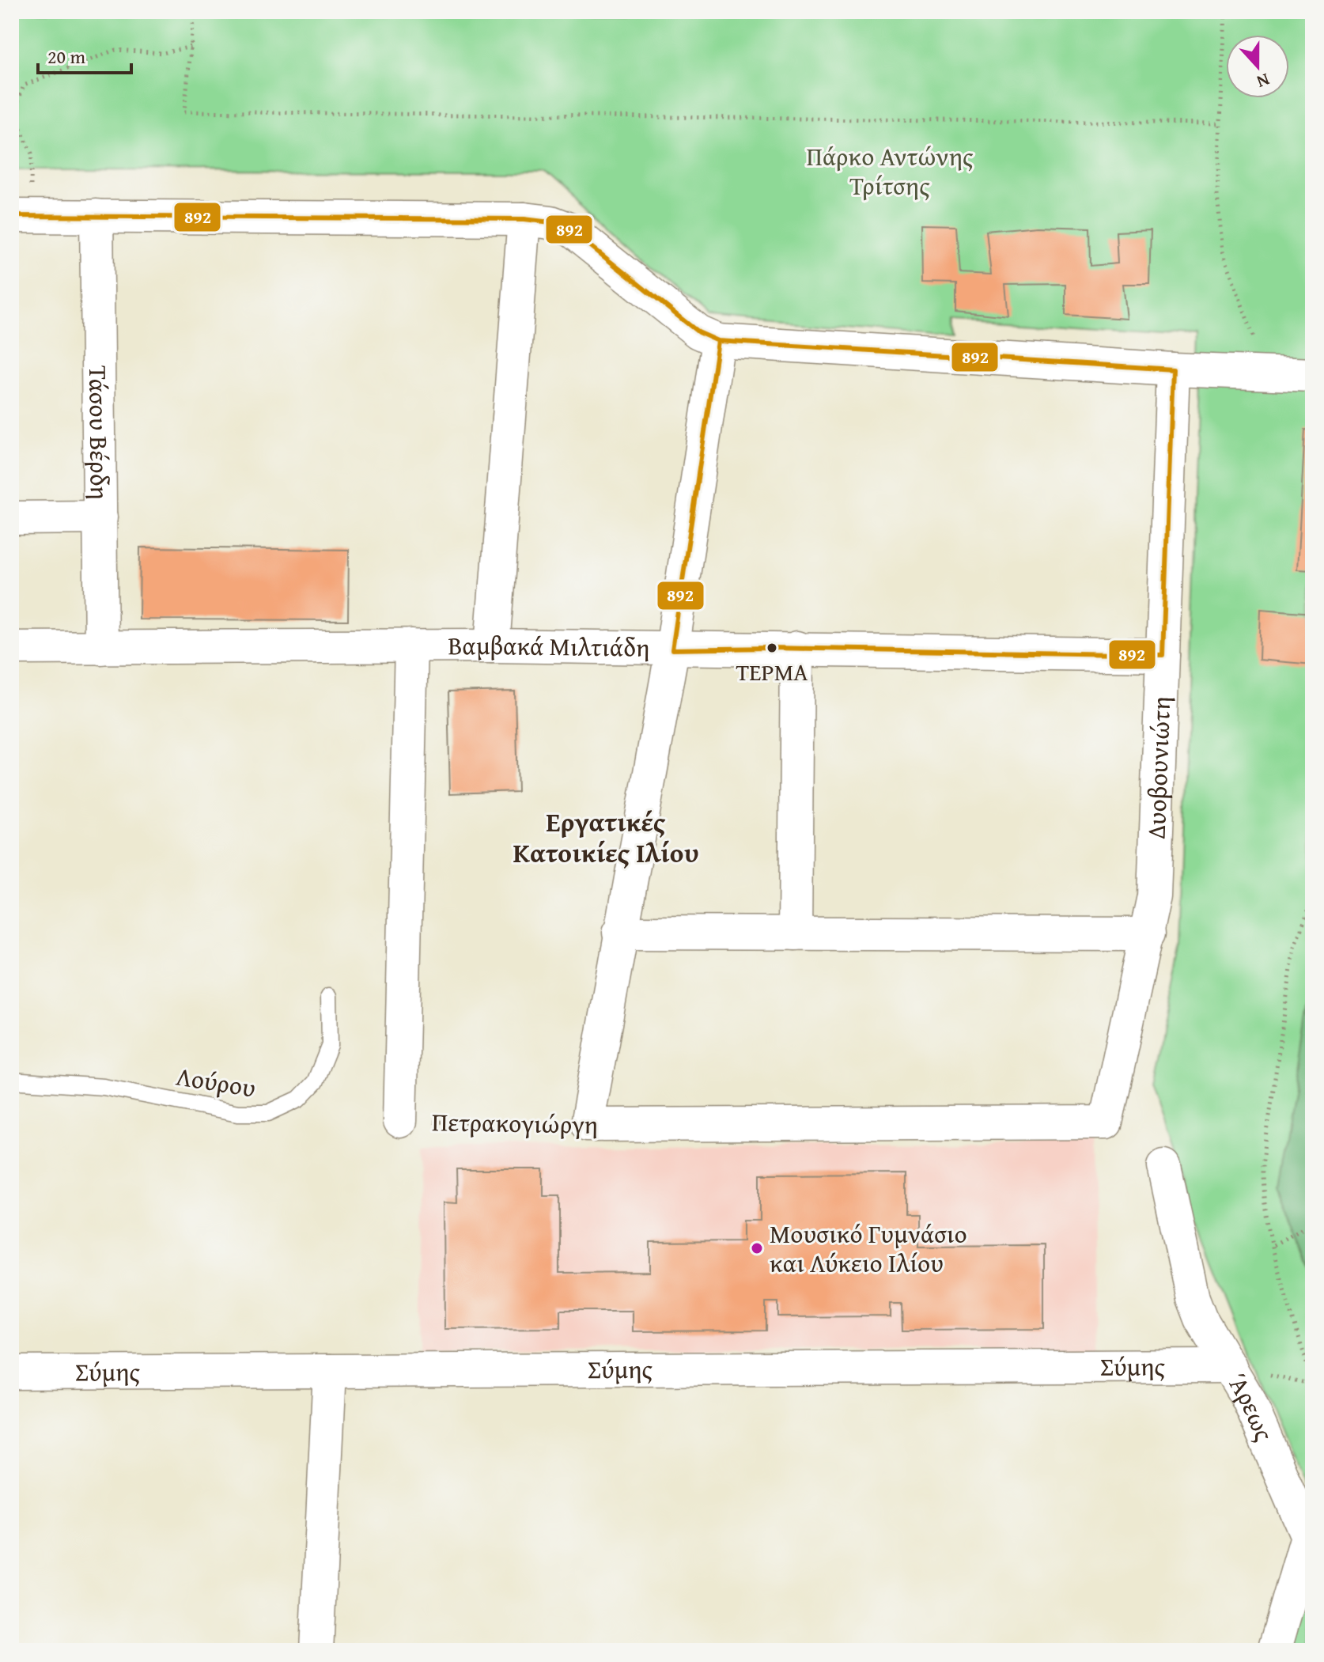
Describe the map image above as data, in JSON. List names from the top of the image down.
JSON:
{
  "streets": {
    "street": [
      "Τάσου Βέρδη",
      "Βαμβακά Μιλτιάδη",
      "Δυοβουνιώτη",
      "Πετρακογιώργη",
      "Σύμης",
      "Άρεως"
    ],
    "lane": ["Λούρου"]
  },
  "crossings": [
    ["Τάσου Βέρδη", "Βαμβακά Μιλτιάδη"],
    ["Βαμβακά Μιλτιάδη", "Δυοβουνιώτη"],
    ["Βαμβακά Μιλτιάδη", "Πετρακογιώργη"],
    ["Δυοβουνιώτη", "Πετρακογιώργη"],
    ["Σύμης", "Άρεως"]
  ],
  "districts": ["Εργατικές Κατοικίες Ιλίου"],
  "parks": ["Πάρκο Αντώνης Τρίτσης"],
  "places": ["ΤΕΡΜΑ", "Μουσικό Γυμνάσιο και Λύκειο Ιλίου"],
  "lines": ["transit line 892"],
  "scale_bar": "20 m",
  "north": "bottom"
}
